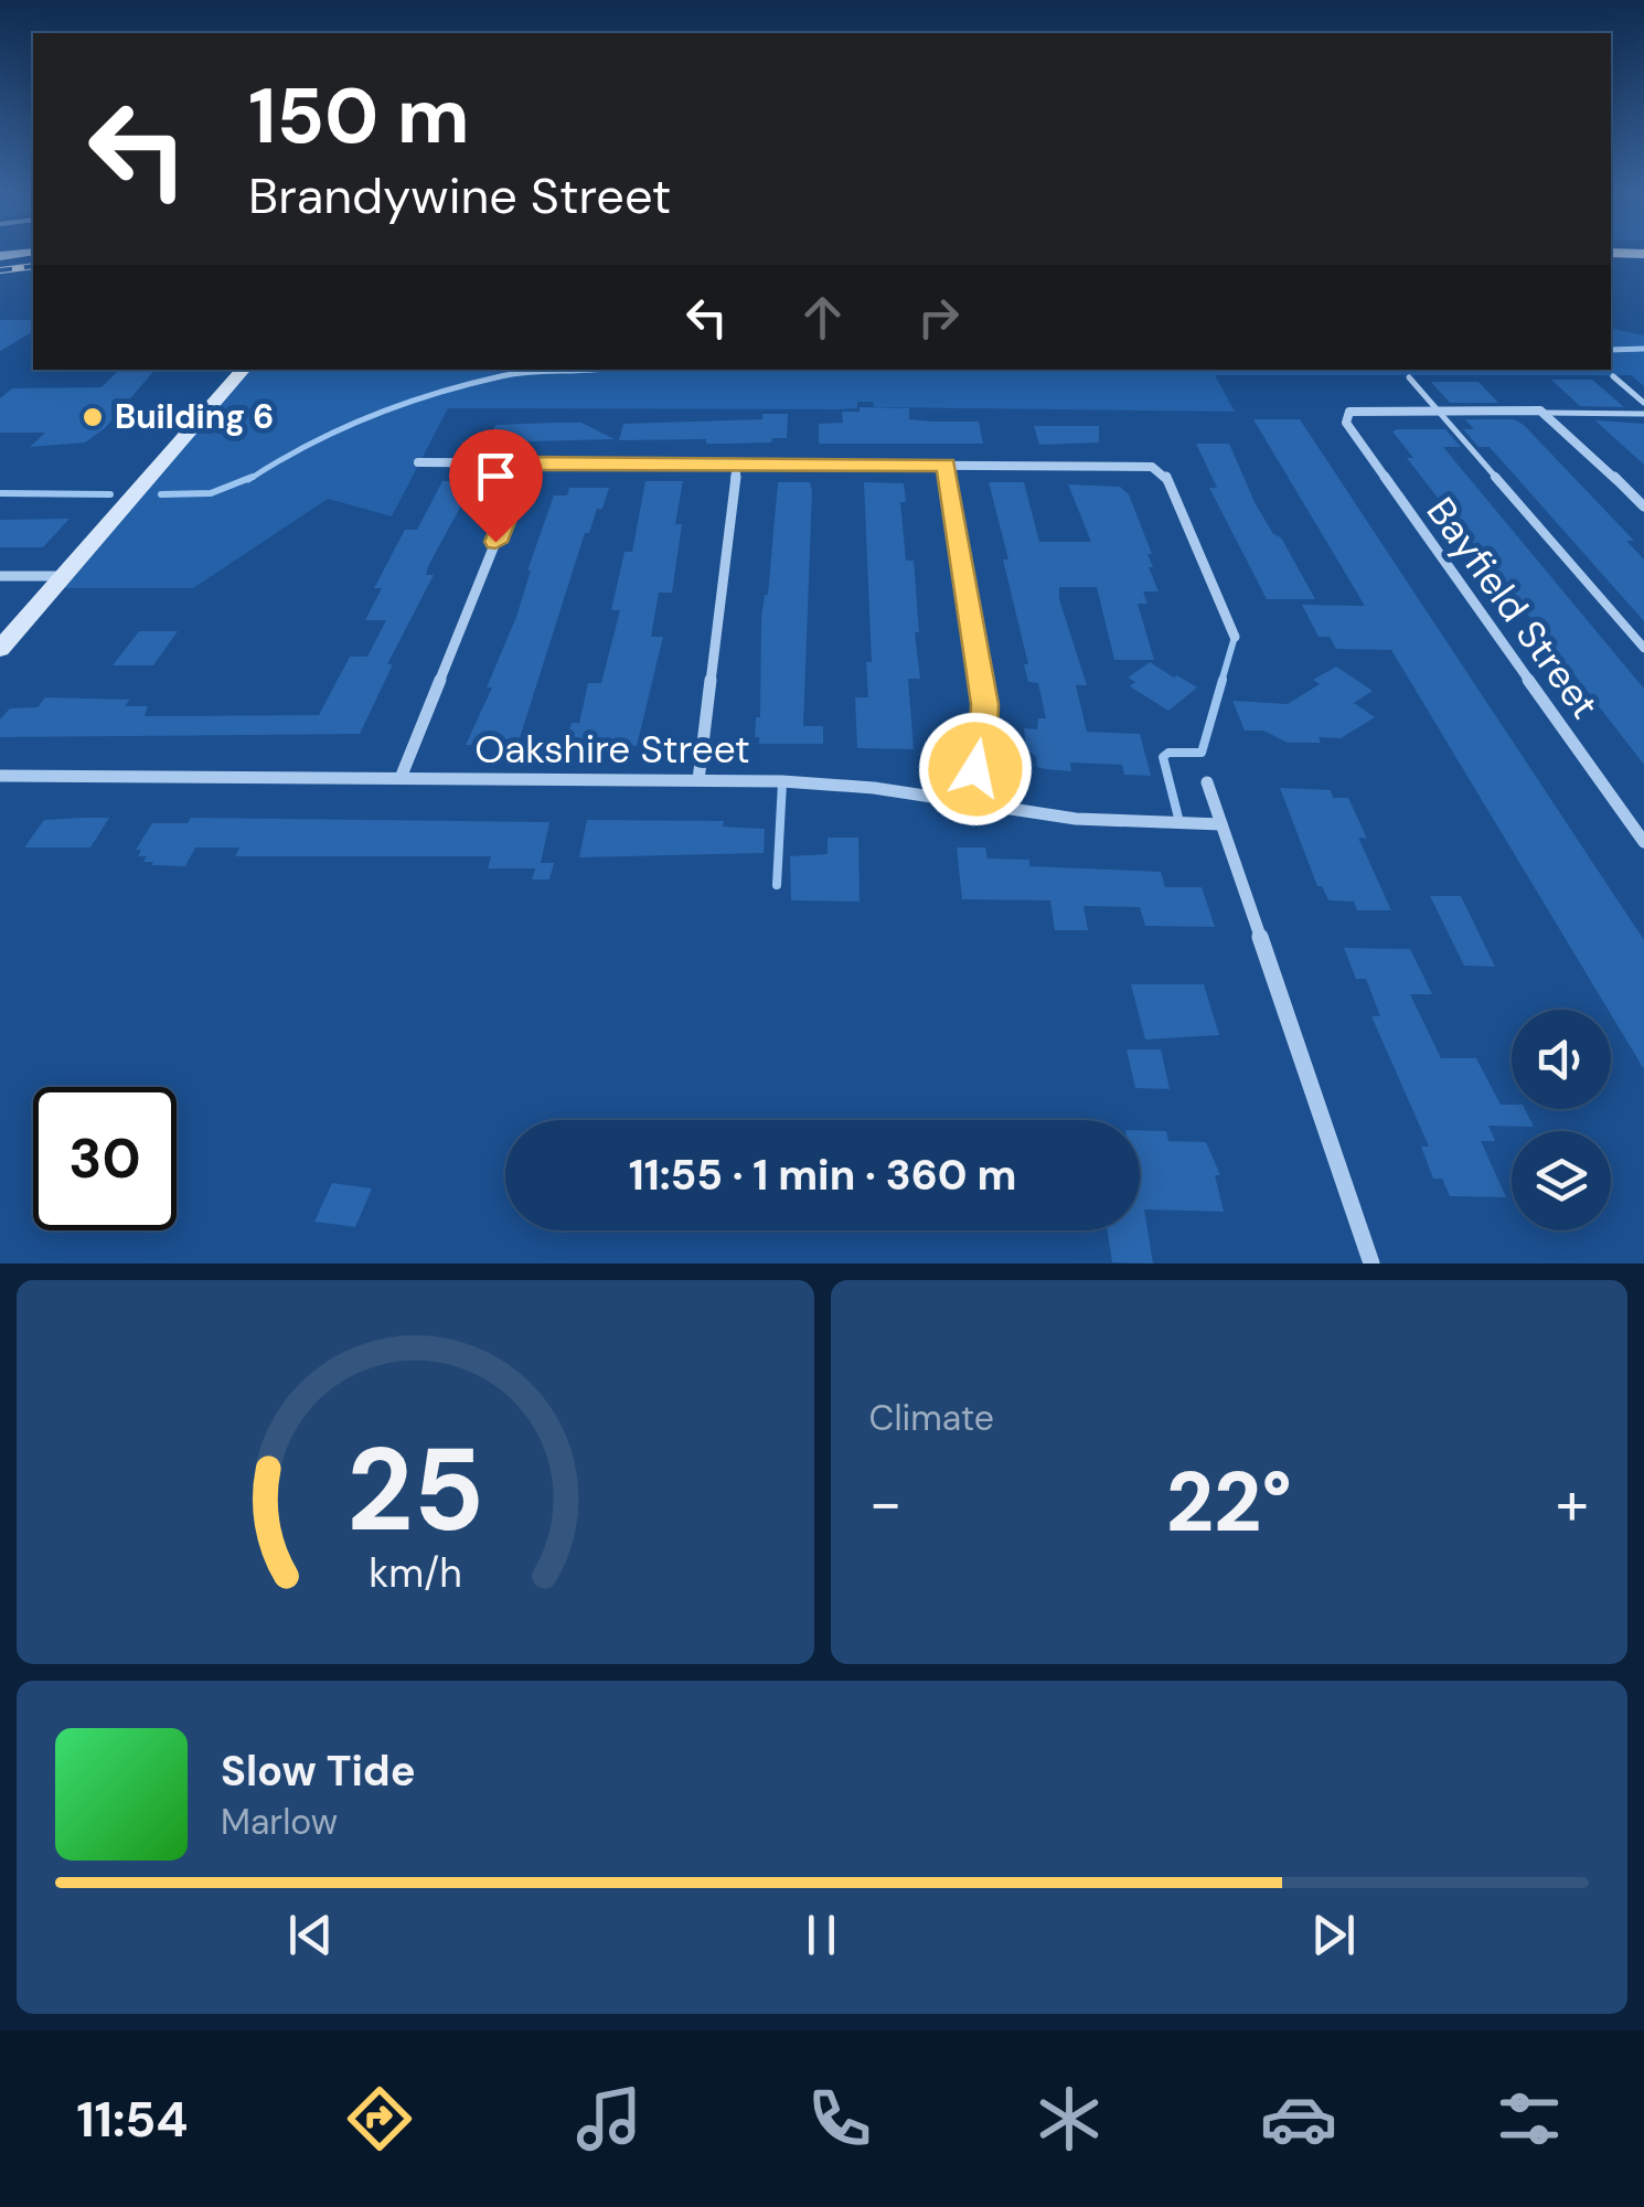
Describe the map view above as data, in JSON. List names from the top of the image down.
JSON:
{
  "streets": {
    "street": ["Bayfield Street", "Oakshire Street"]
  },
  "places": ["Building 6"],
  "page": {
    "turn": ["150 m", "Brandywine Street"],
    "limit": "30",
    "trip": "11:55 · 1 min · 360 m",
    "tile": "Climate",
    "heat": ["−", "22°", "+"],
    "song": ["Slow Tide", "Marlow"],
    "tabs": "11:54",
    "gauge": ["25", "km/h"]
  }
}
